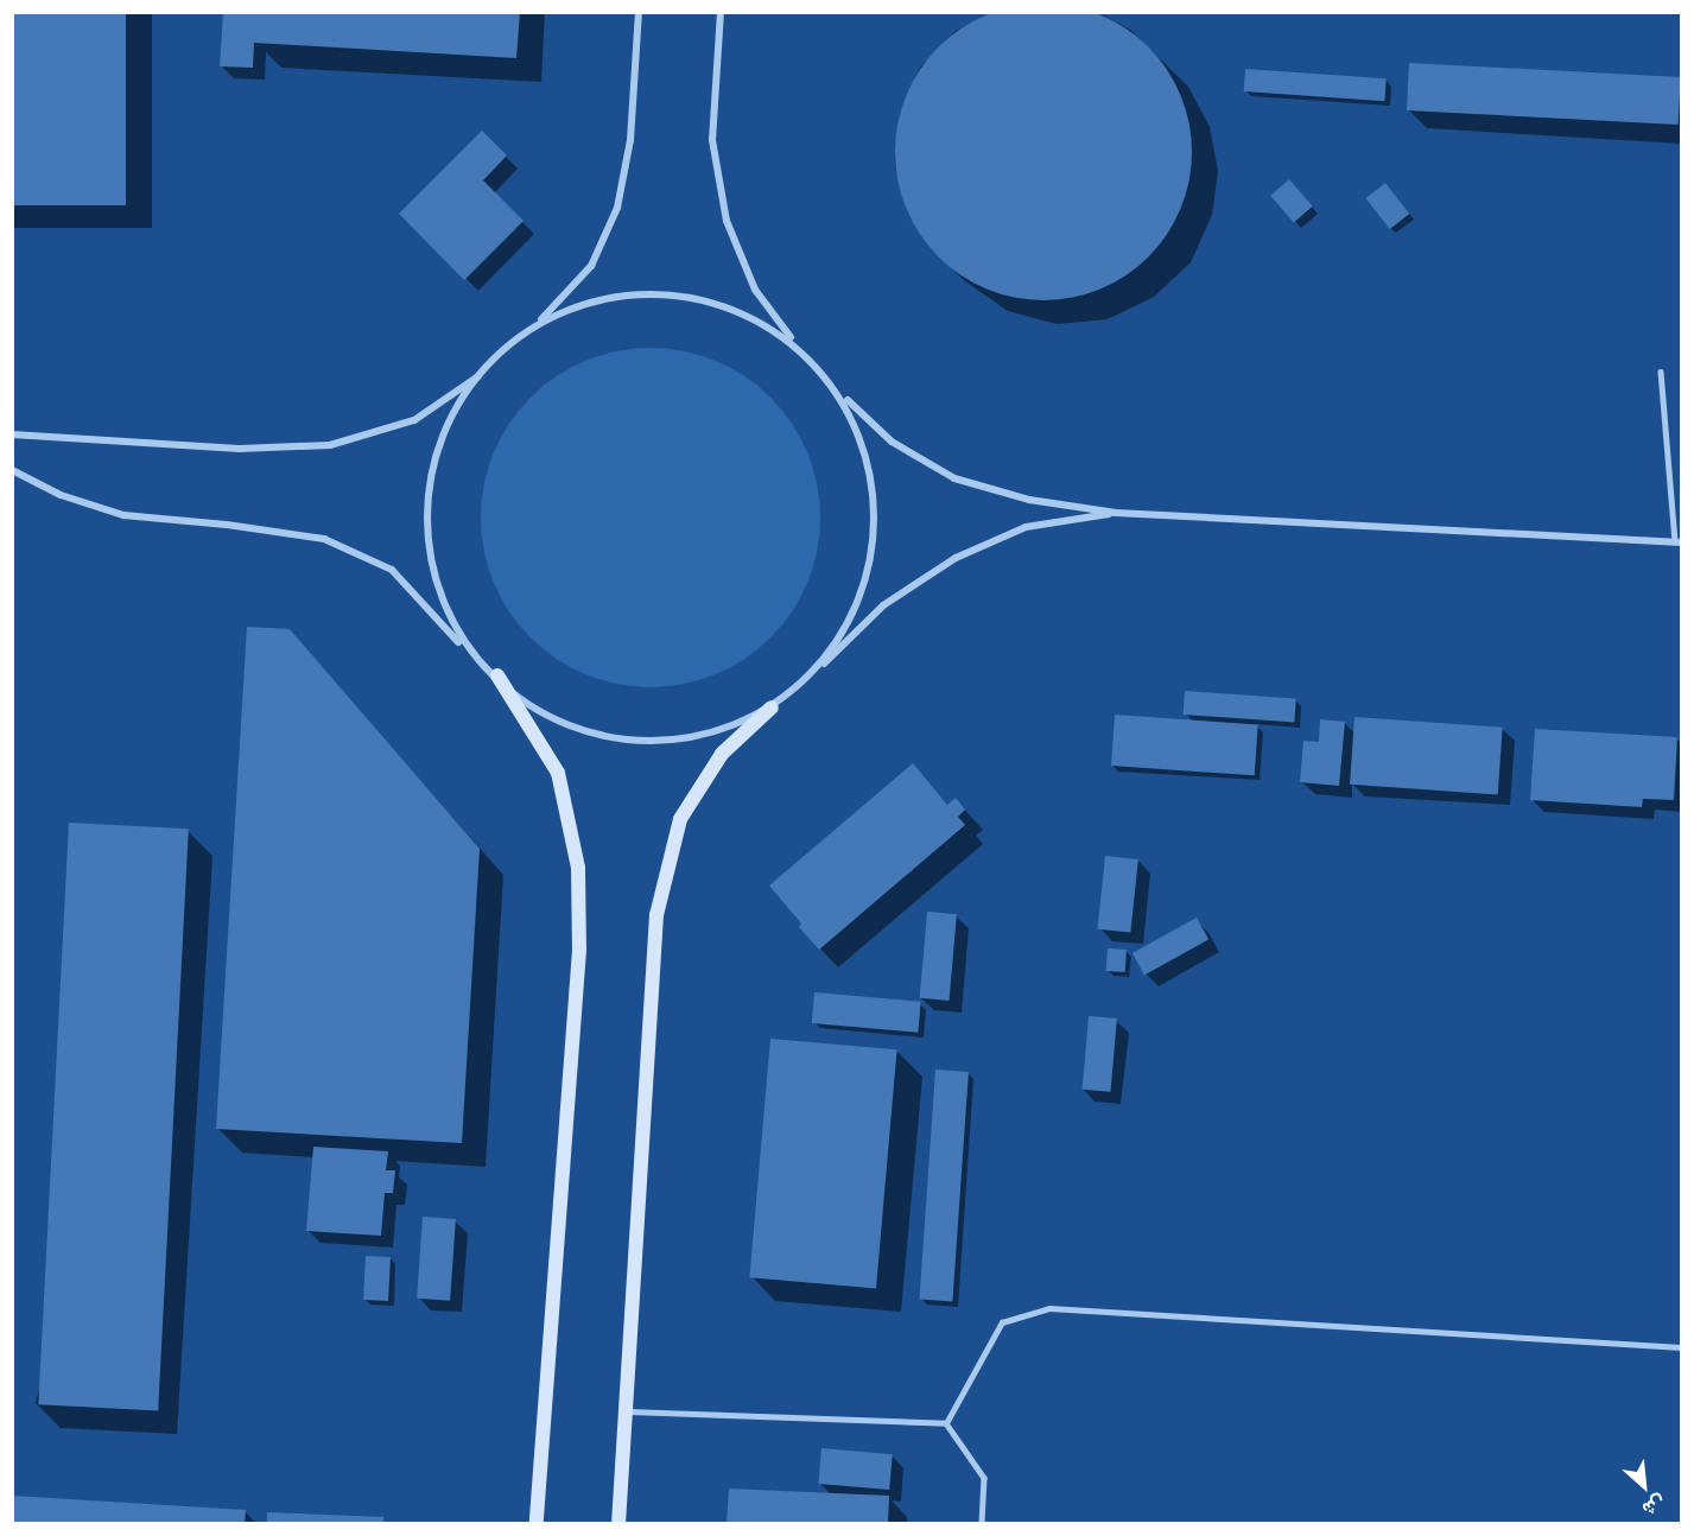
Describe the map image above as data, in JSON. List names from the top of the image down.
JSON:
{
  "north": "bottom right"
}
